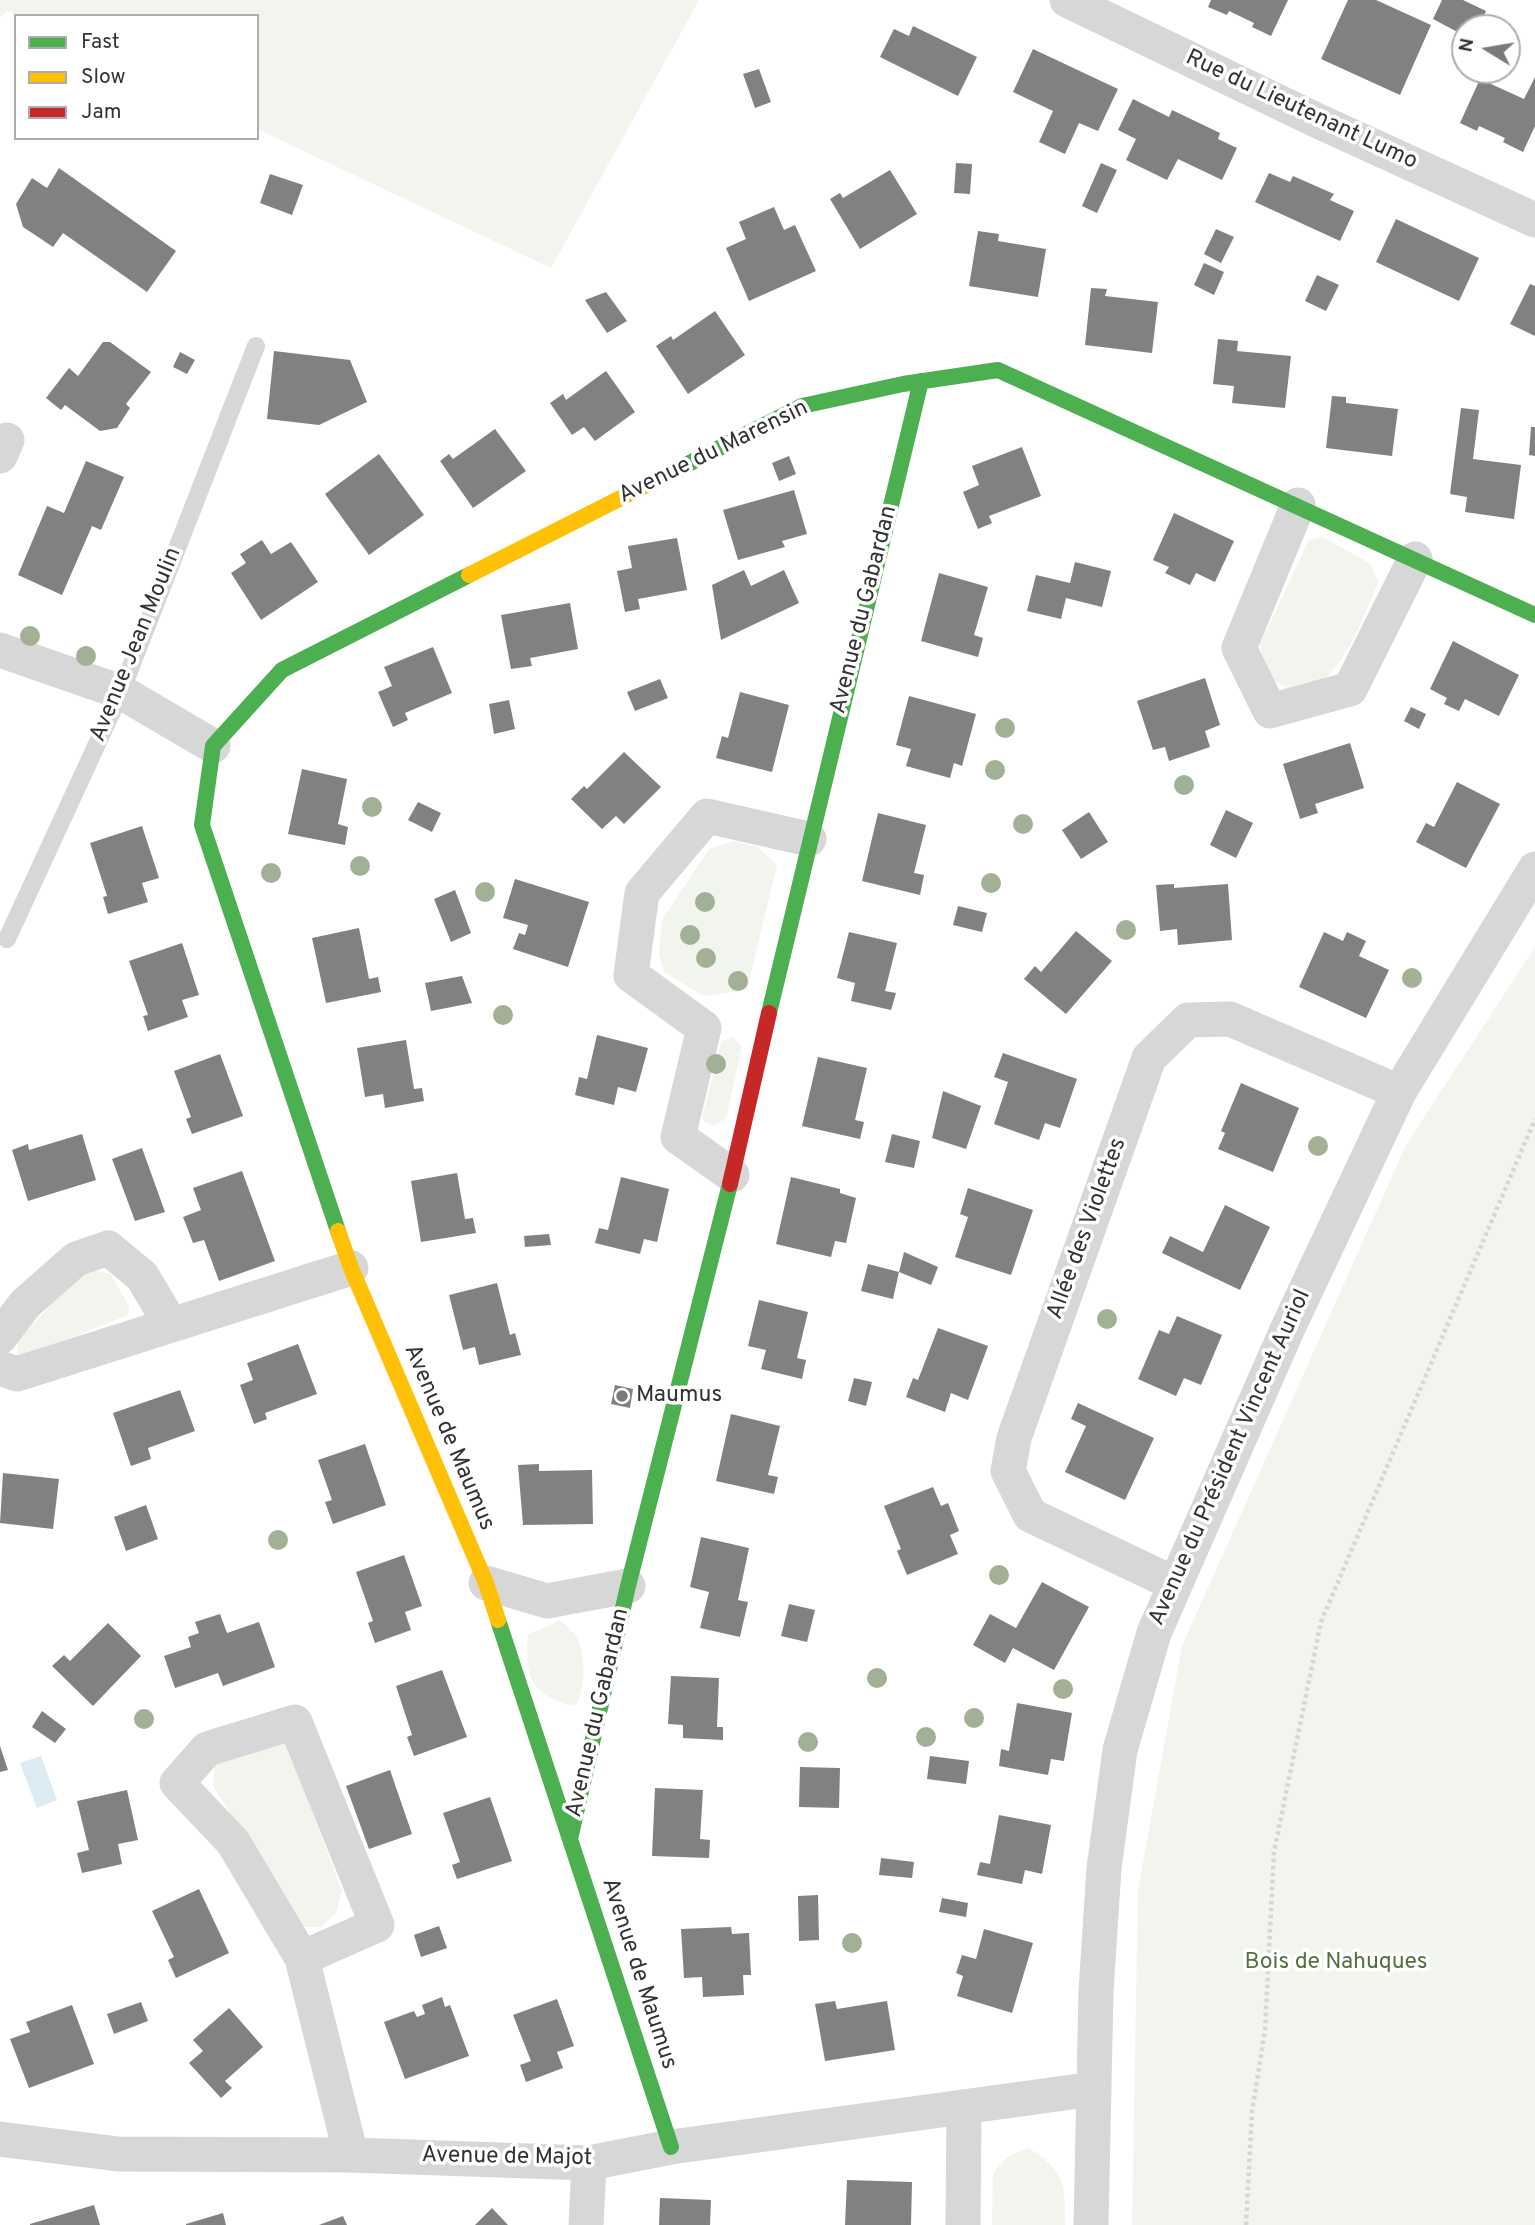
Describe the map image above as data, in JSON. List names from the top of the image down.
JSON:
{
  "streets": {
    "street": [
      "Rue du Lieutenant Lumo",
      "Avenue du Marensin",
      "Avenue du Gabardan",
      "Allée des Violettes",
      "Avenue de Maumus",
      "Avenue du Président Vincent Auriol",
      "Avenue de Majot"
    ],
    "lane": ["Avenue Jean Moulin"]
  },
  "crossings": [
    ["Avenue du Marensin", "Avenue du Gabardan"],
    ["Avenue du Marensin", "Avenue de Maumus"],
    ["Avenue du Gabardan", "Avenue de Maumus"],
    ["Allée des Violettes", "Avenue du Président Vincent Auriol"],
    ["Avenue de Maumus", "Avenue de Majot"],
    ["Avenue du Président Vincent Auriol", "Avenue de Majot"]
  ],
  "parks": ["Bois de Nahuques"],
  "places": ["Maumus"],
  "legend": ["Fast", "Slow", "Jam"],
  "north": "left"
}
